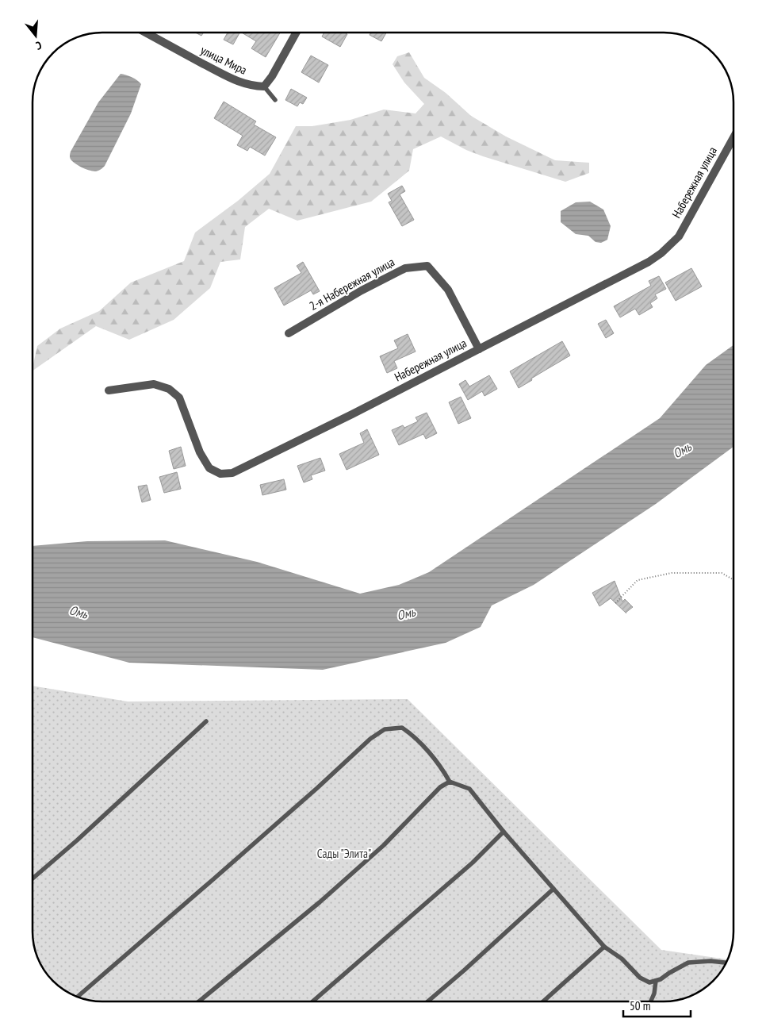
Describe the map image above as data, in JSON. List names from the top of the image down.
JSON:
{
  "streets": {
    "street": ["улица Мира", "Набережная улица", "2-я Набережная улица"]
  },
  "crossings": [
    ["Набережная улица", "2-я Набережная улица"]
  ],
  "water": ["Омь"],
  "parks": ["Сады \"Элита\""],
  "scale_bar": "50 m",
  "north": "bottom"
}
